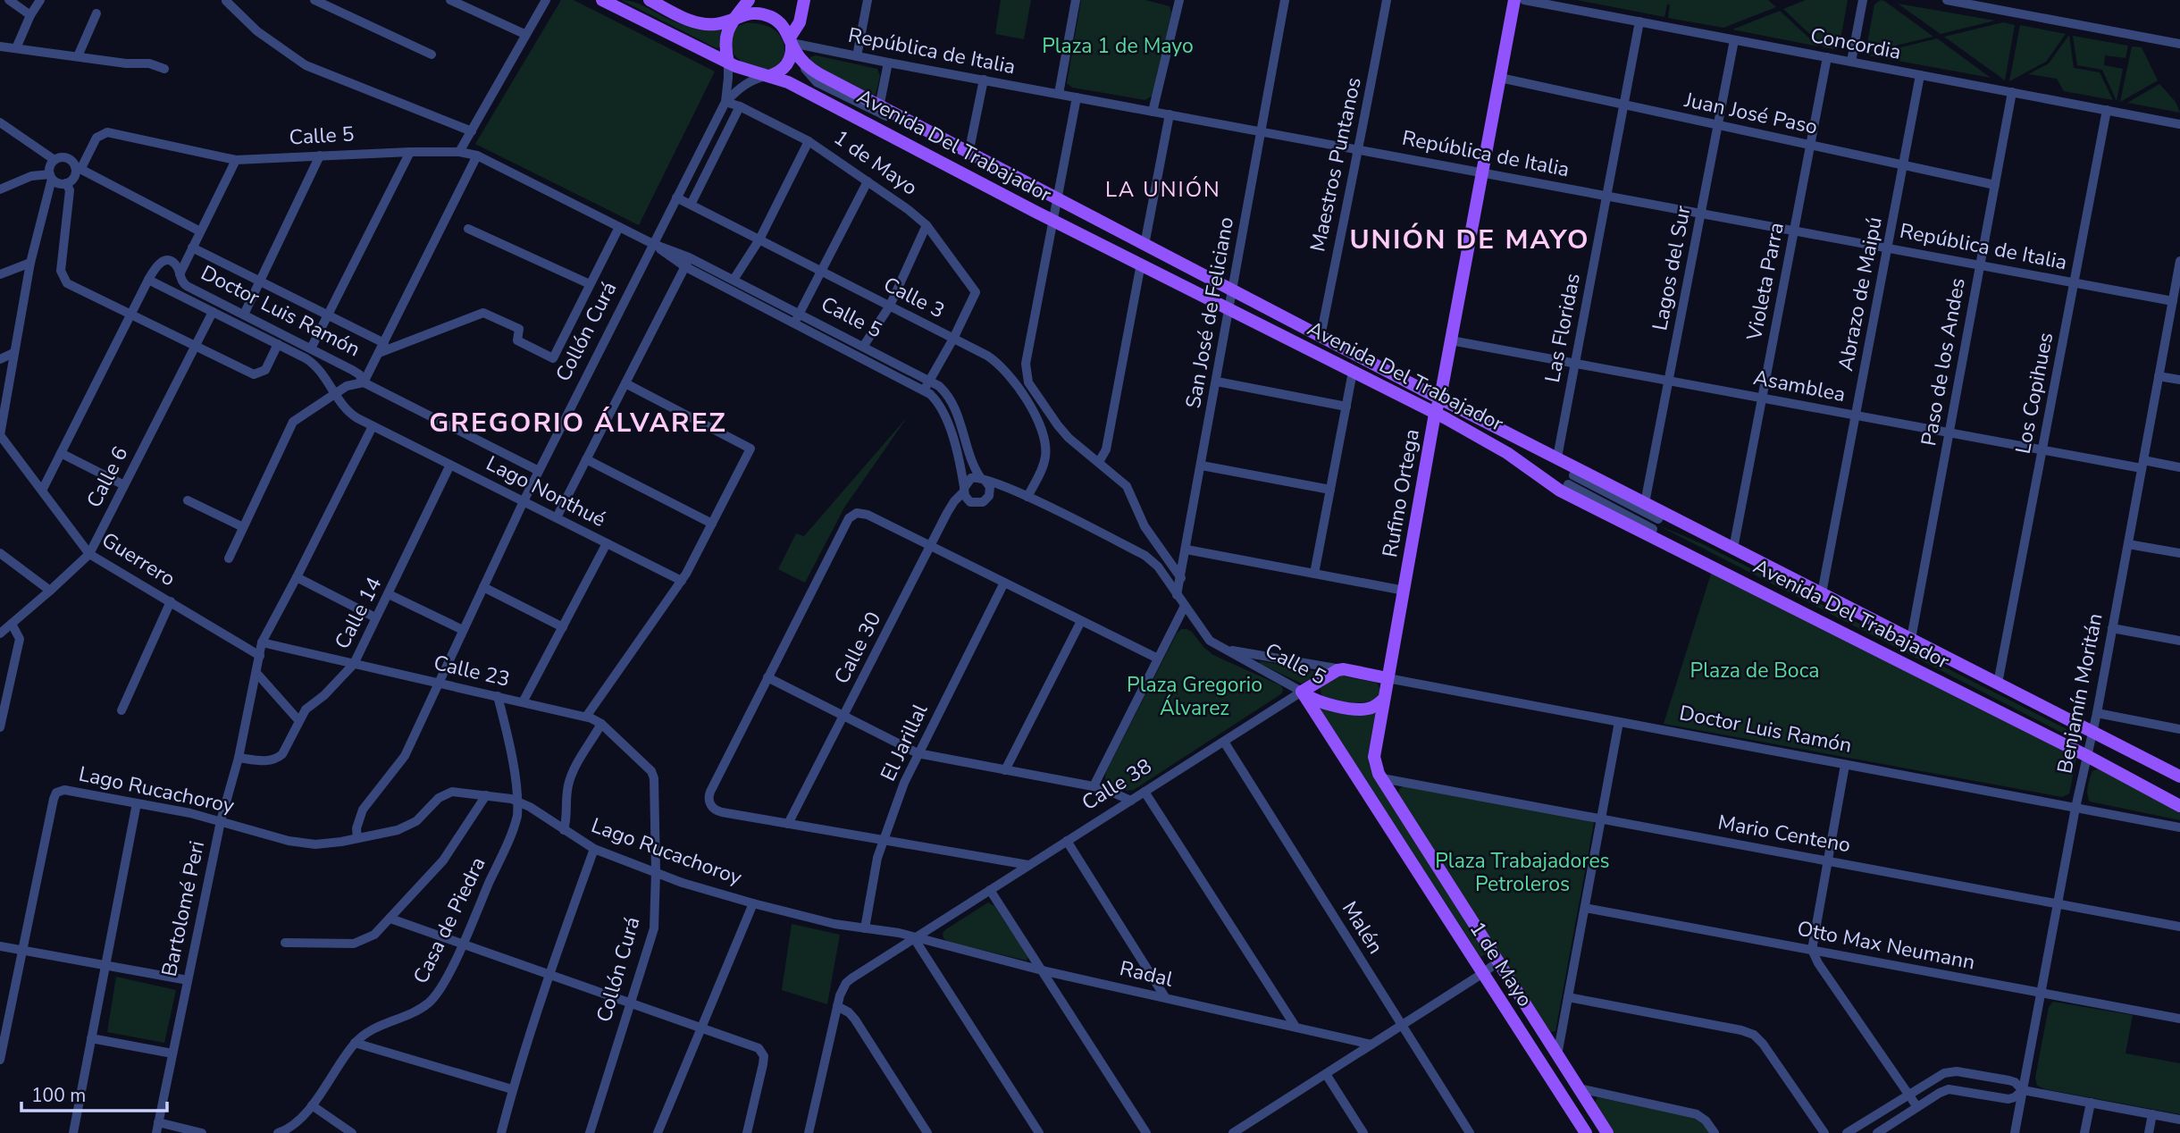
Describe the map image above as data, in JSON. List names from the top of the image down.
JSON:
{
  "streets": {
    "main road": [
      "Calle 5",
      "Avenida Del Trabajador",
      "1 de Mayo",
      "Doctor Luis Ramón",
      "Collón Curá",
      "Rufino Ortega",
      "Calle 38"
    ],
    "street": [
      "Concordia",
      "República de Italia",
      "Juan José Paso",
      "Maestros Puntanos",
      "Lagos del Sur",
      "Violeta Parra",
      "Abrazo de Maipú",
      "Calle 3",
      "San José de Feliciano",
      "Las Floridas",
      "Paso de los Andes",
      "Asamblea",
      "Los Copihues",
      "Calle 6",
      "Lago Nonthué",
      "Guerrero",
      "Calle 14",
      "Calle 30",
      "Calle 23",
      "Benjamín Moritán",
      "El Jarillal",
      "Lago Rucachoroy",
      "Mario Centeno",
      "Bartolomé Peri",
      "Casa de Piedra",
      "Malén",
      "Otto Max Neumann",
      "Radal"
    ]
  },
  "crossings": [
    ["Concordia", "Lagos del Sur"],
    ["Concordia", "Violeta Parra"],
    ["Concordia", "Abrazo de Maipú"],
    ["Concordia", "Las Floridas"],
    ["Concordia", "Paso de los Andes"],
    ["Concordia", "Los Copihues"],
    ["República de Italia", "Avenida Del Trabajador"],
    ["República de Italia", "Maestros Puntanos"],
    ["República de Italia", "Lagos del Sur"],
    ["República de Italia", "Violeta Parra"],
    ["República de Italia", "Abrazo de Maipú"],
    ["República de Italia", "San José de Feliciano"],
    ["República de Italia", "Las Floridas"],
    ["República de Italia", "Collón Curá"],
    ["República de Italia", "Paso de los Andes"],
    ["República de Italia", "Los Copihues"],
    ["República de Italia", "Rufino Ortega"],
    ["República de Italia", "Benjamín Moritán"],
    ["Juan José Paso", "Lagos del Sur"],
    ["Juan José Paso", "Violeta Parra"],
    ["Juan José Paso", "Abrazo de Maipú"],
    ["Juan José Paso", "Las Floridas"],
    ["Juan José Paso", "Paso de los Andes"],
    ["Juan José Paso", "Rufino Ortega"],
    ["Calle 5", "1 de Mayo"],
    ["Calle 5", "Calle 3"],
    ["Calle 5", "Doctor Luis Ramón"],
    ["Calle 5", "San José de Feliciano"],
    ["Calle 5", "Collón Curá"],
    ["Calle 5", "Rufino Ortega"],
    ["Calle 5", "Calle 30"],
    ["Calle 5", "Calle 38"],
    ["Avenida Del Trabajador", "Maestros Puntanos"],
    ["Avenida Del Trabajador", "Lagos del Sur"],
    ["Avenida Del Trabajador", "Violeta Parra"],
    ["Avenida Del Trabajador", "Abrazo de Maipú"],
    ["Avenida Del Trabajador", "San José de Feliciano"],
    ["Avenida Del Trabajador", "Las Floridas"],
    ["Avenida Del Trabajador", "Collón Curá"],
    ["Avenida Del Trabajador", "Paso de los Andes"],
    ["Avenida Del Trabajador", "Los Copihues"],
    ["Avenida Del Trabajador", "Rufino Ortega"],
    ["Avenida Del Trabajador", "Benjamín Moritán"],
    ["1 de Mayo", "Calle 3"],
    ["1 de Mayo", "Collón Curá"],
    ["1 de Mayo", "Rufino Ortega"],
    ["1 de Mayo", "Calle 38"],
    ["1 de Mayo", "Mario Centeno"],
    ["Lagos del Sur", "Asamblea"],
    ["Violeta Parra", "Asamblea"],
    ["Abrazo de Maipú", "Asamblea"],
    ["Calle 3", "Collón Curá"],
    ["Doctor Luis Ramón", "Collón Curá"],
    ["Doctor Luis Ramón", "Calle 6"],
    ["Doctor Luis Ramón", "Lago Nonthué"],
    ["Doctor Luis Ramón", "Rufino Ortega"],
    ["Doctor Luis Ramón", "Benjamín Moritán"],
    ["Doctor Luis Ramón", "Calle 38"],
    ["Las Floridas", "Asamblea"],
    ["Collón Curá", "Lago Nonthué"],
    ["Collón Curá", "Calle 23"],
    ["Collón Curá", "Lago Rucachoroy"],
    ["Paso de los Andes", "Asamblea"],
    ["Asamblea", "Los Copihues"],
    ["Asamblea", "Rufino Ortega"],
    ["Asamblea", "Benjamín Moritán"],
    ["Calle 6", "Guerrero"],
    ["Lago Nonthué", "Calle 14"],
    ["Guerrero", "Bartolomé Peri"],
    ["Calle 14", "Calle 23"],
    ["Calle 14", "Bartolomé Peri"],
    ["Calle 23", "Bartolomé Peri"],
    ["Benjamín Moritán", "Mario Centeno"],
    ["Benjamín Moritán", "Otto Max Neumann"],
    ["El Jarillal", "Lago Rucachoroy"],
    ["Calle 38", "Lago Rucachoroy"],
    ["Calle 38", "Malén"],
    ["Calle 38", "Radal"],
    ["Lago Rucachoroy", "Bartolomé Peri"],
    ["Lago Rucachoroy", "Casa de Piedra"],
    ["Lago Rucachoroy", "Radal"]
  ],
  "districts": ["LA UNIÓN", "UNIÓN DE MAYO", "GREGORIO ÁLVAREZ"],
  "parks": [
    "Plaza 1 de Mayo",
    "Plaza de Boca",
    "Plaza Gregorio Álvarez",
    "Plaza Trabajadores Petroleros"
  ],
  "scale_bar": "100 m"
}
